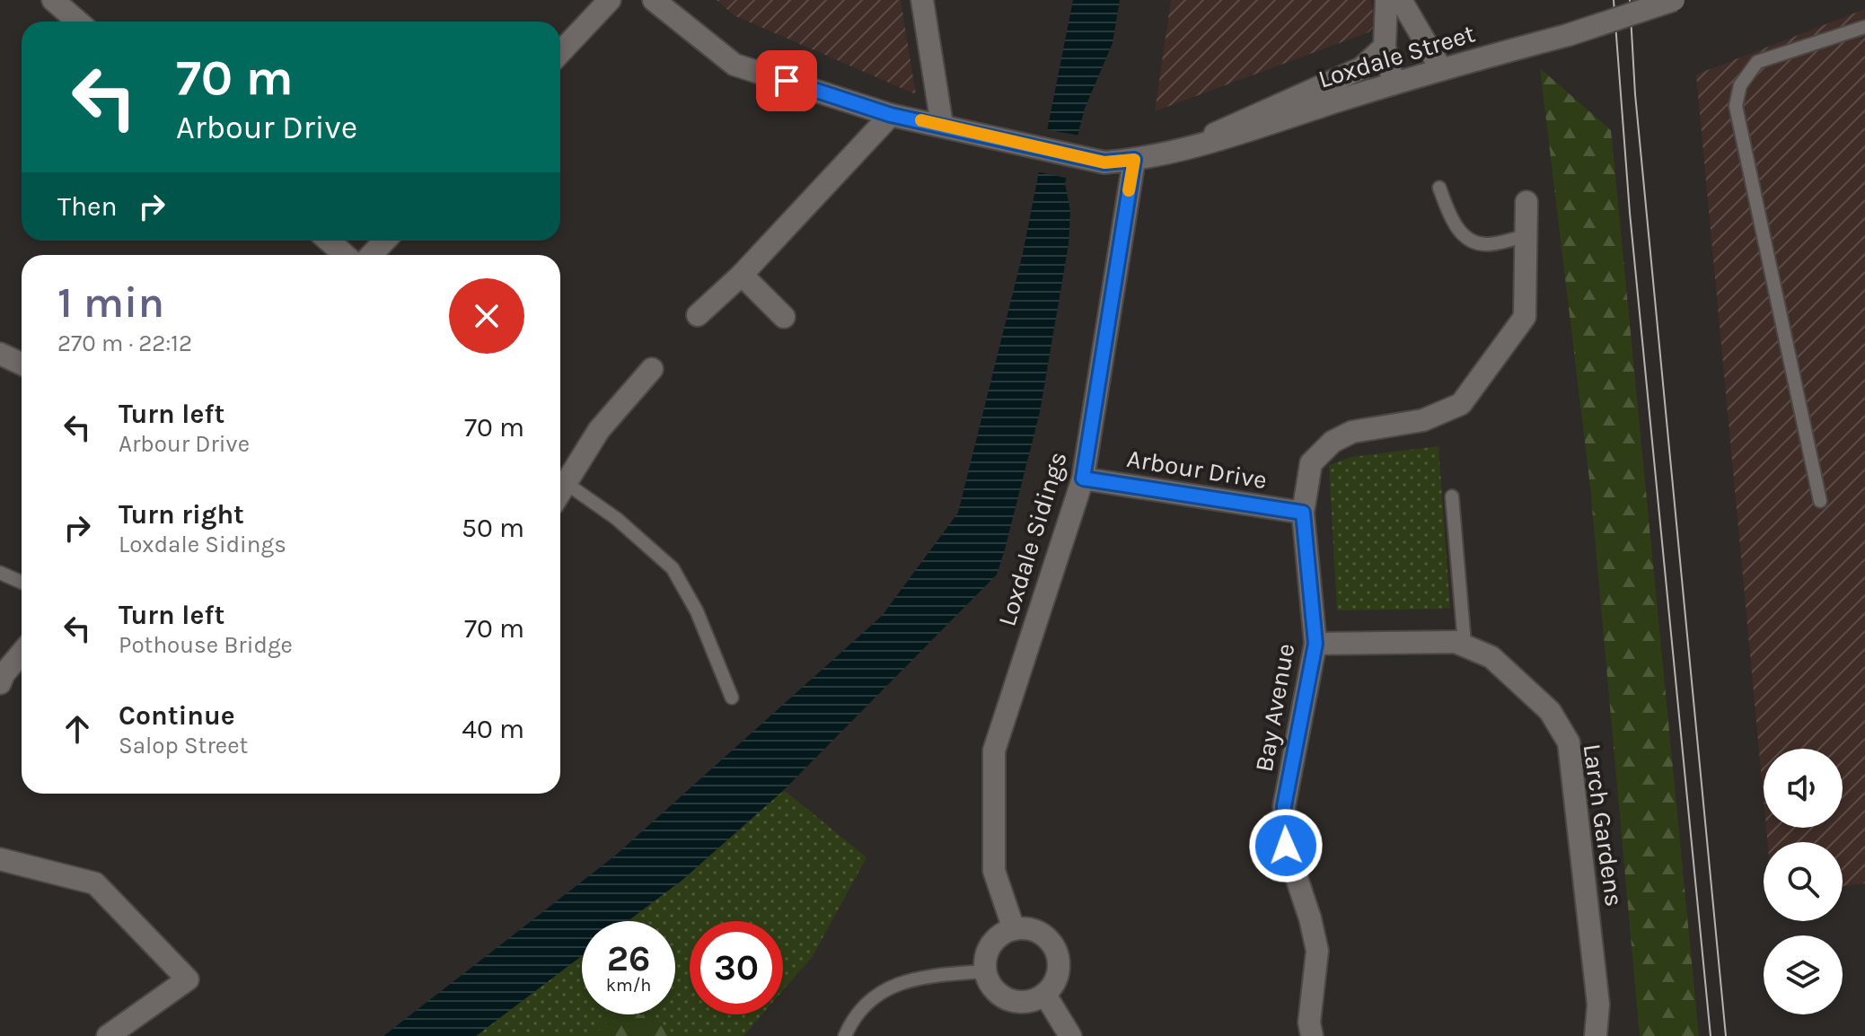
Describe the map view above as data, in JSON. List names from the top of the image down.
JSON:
{
  "streets": {
    "street": [
      "Loxdale Street",
      "Arbour Drive",
      "Loxdale Sidings",
      "Bay Avenue",
      "Larch Gardens"
    ]
  },
  "crossings": [
    ["Loxdale Street", "Loxdale Sidings"],
    ["Arbour Drive", "Loxdale Sidings"],
    ["Arbour Drive", "Bay Avenue"],
    ["Bay Avenue", "Larch Gardens"]
  ],
  "page": {
    "turn": ["70 m", "Arbour Drive"],
    "then": "Then",
    "heading": ["1 min", "270 m · 22:12"],
    "list": [
      {
        "name": "Turn left",
        "note": "Arbour Drive",
        "value": "70 m"
      },
      {
        "name": "Turn right",
        "note": "Loxdale Sidings",
        "value": "50 m"
      },
      {
        "name": "Turn left",
        "note": "Pothouse Bridge",
        "value": "70 m"
      },
      {
        "name": "Continue",
        "note": "Salop Street",
        "value": "40 m"
      }
    ],
    "speed": "26 km/h",
    "limit": "30"
  }
}
